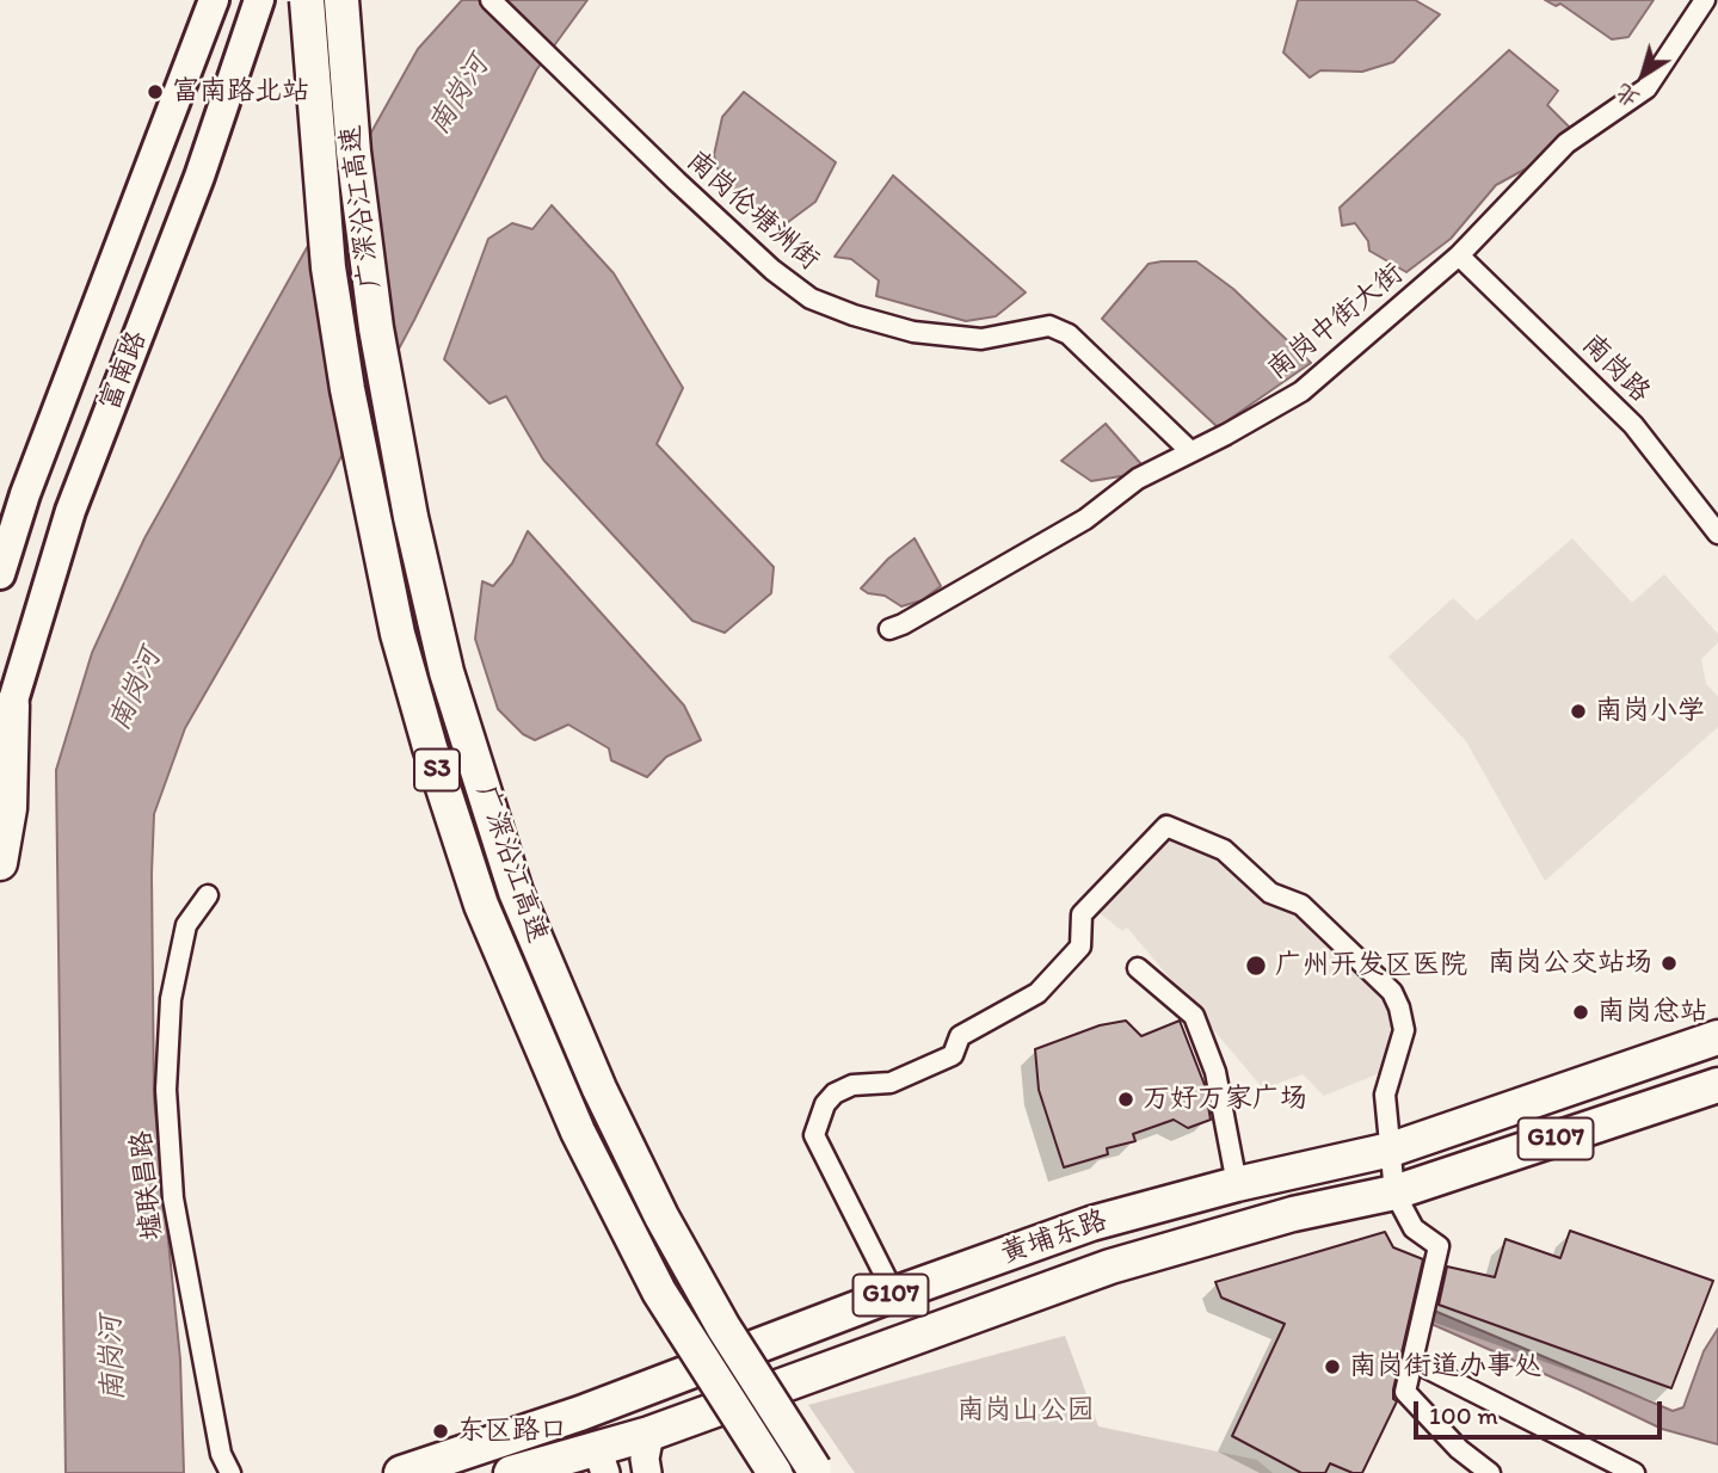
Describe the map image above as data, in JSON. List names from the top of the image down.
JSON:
{
  "streets": {
    "highway": [
      "广深沿江高速",
      "S3",
      "G107",
      "黄埔东路"
    ],
    "main road": ["富南路"],
    "street": [
      "南岗伦塘洲街",
      "南岗中街大街",
      "南岗路",
      "墟联昌路"
    ]
  },
  "crossings": [
    ["南岗伦塘洲街", "南岗中街大街"],
    ["南岗中街大街", "南岗路"]
  ],
  "water": ["南岗河"],
  "parks": ["南岗山公园"],
  "places": [
    "富南路北站",
    "南岗小学",
    "南岗公交站场",
    "广州开发区医院",
    "南岗总站",
    "万好万家广场",
    "南岗街道办事处",
    "东区路口"
  ],
  "scale_bar": "100 m",
  "north": "bottom left"
}
